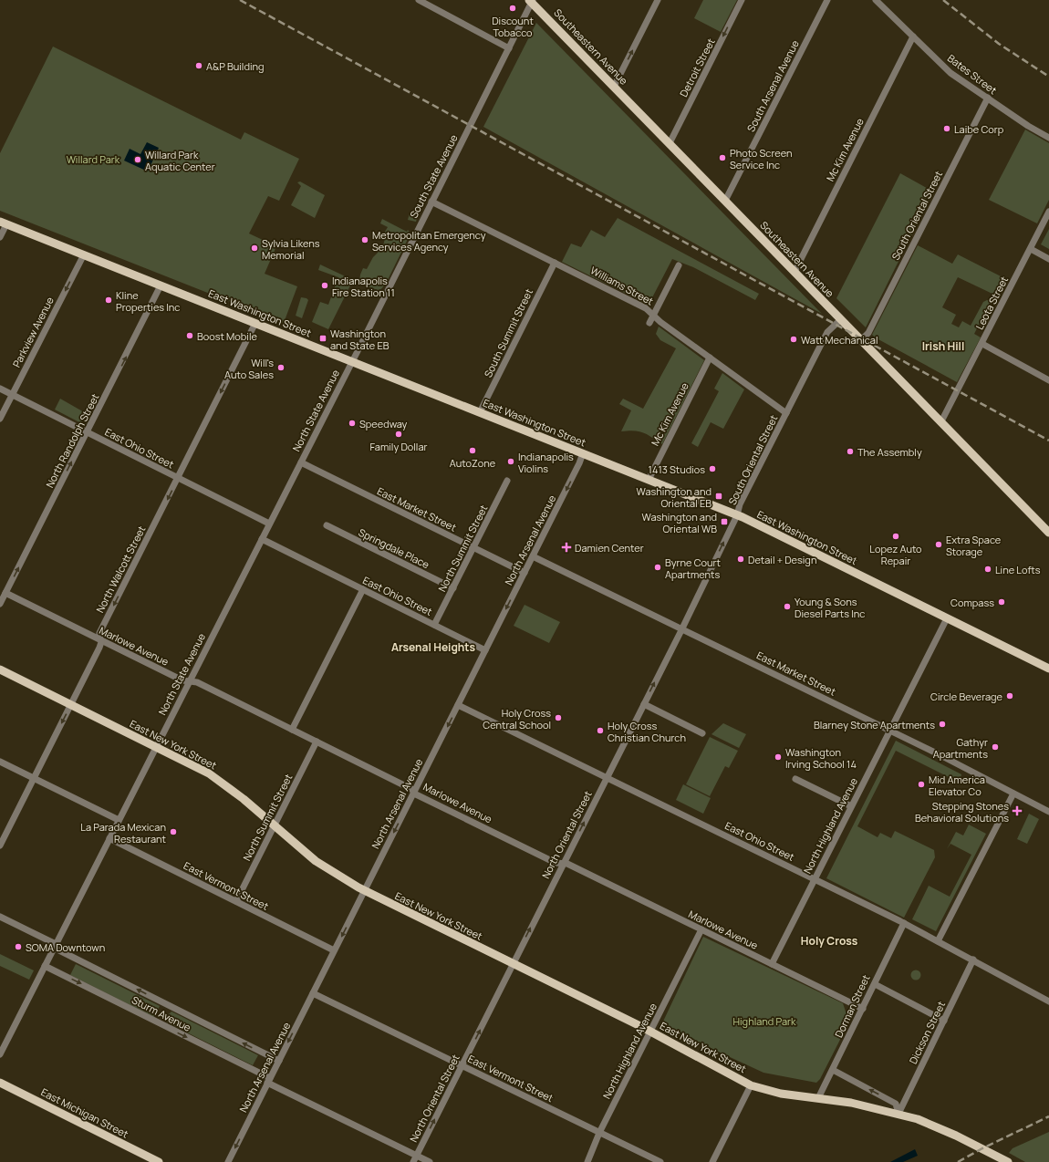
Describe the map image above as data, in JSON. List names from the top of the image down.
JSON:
{
  "streets": {
    "main road": [
      "Southeastern Avenue",
      "East Washington Street",
      "East New York Street",
      "East Michigan Street"
    ],
    "street": [
      "Detroit Street",
      "Bates Street",
      "South Arsenal Avenue",
      "Mc Kim Avenue",
      "South State Avenue",
      "South Oriental Street",
      "Williams Street",
      "Leota Street",
      "Parkview Avenue",
      "South Summit Street",
      "North State Avenue",
      "North Randolph Street",
      "East Ohio Street",
      "East Market Street",
      "North Arsenal Avenue",
      "Springdale Place",
      "North Summit Street",
      "North Walcott Street",
      "Marlowe Avenue",
      "North Highland Avenue",
      "North Oriental Street",
      "East Vermont Street",
      "Dorman Street",
      "Sturm Avenue",
      "Dickson Street"
    ]
  },
  "crossings": [
    ["Southeastern Avenue", "Detroit Street"],
    ["Southeastern Avenue", "South Arsenal Avenue"],
    ["Southeastern Avenue", "Mc Kim Avenue"],
    ["Southeastern Avenue", "South State Avenue"],
    ["Southeastern Avenue", "South Oriental Street"],
    ["Southeastern Avenue", "Leota Street"],
    ["Bates Street", "Mc Kim Avenue"],
    ["Bates Street", "South Oriental Street"],
    ["Mc Kim Avenue", "Williams Street"],
    ["Mc Kim Avenue", "East Washington Street"],
    ["South State Avenue", "Williams Street"],
    ["South State Avenue", "East Washington Street"],
    ["South State Avenue", "North State Avenue"],
    ["South Oriental Street", "Williams Street"],
    ["South Oriental Street", "East Washington Street"],
    ["South Oriental Street", "North Oriental Street"],
    ["Williams Street", "South Summit Street"],
    ["East Washington Street", "Parkview Avenue"],
    ["East Washington Street", "South Summit Street"],
    ["East Washington Street", "North State Avenue"],
    ["East Washington Street", "North Randolph Street"],
    ["East Washington Street", "North Arsenal Avenue"],
    ["East Washington Street", "North Walcott Street"],
    ["East Washington Street", "North Highland Avenue"],
    ["East Washington Street", "North Oriental Street"],
    ["Parkview Avenue", "East Ohio Street"],
    ["North State Avenue", "East Ohio Street"],
    ["North State Avenue", "East Market Street"],
    ["North State Avenue", "Marlowe Avenue"],
    ["North State Avenue", "East New York Street"],
    ["North State Avenue", "East Vermont Street"],
    ["North State Avenue", "Sturm Avenue"],
    ["North Randolph Street", "East Ohio Street"],
    ["North Randolph Street", "Marlowe Avenue"],
    ["East Ohio Street", "North Arsenal Avenue"],
    ["East Ohio Street", "North Summit Street"],
    ["East Ohio Street", "North Walcott Street"],
    ["East Ohio Street", "North Highland Avenue"],
    ["East Ohio Street", "North Oriental Street"],
    ["East Ohio Street", "Dorman Street"],
    ["East Ohio Street", "Dickson Street"],
    ["East Market Street", "North Arsenal Avenue"],
    ["East Market Street", "North Summit Street"],
    ["East Market Street", "North Highland Avenue"],
    ["East Market Street", "North Oriental Street"],
    ["North Arsenal Avenue", "Marlowe Avenue"],
    ["North Arsenal Avenue", "East New York Street"],
    ["North Arsenal Avenue", "East Vermont Street"],
    ["North Arsenal Avenue", "Sturm Avenue"],
    ["Springdale Place", "North Summit Street"],
    ["North Summit Street", "Marlowe Avenue"],
    ["North Summit Street", "East New York Street"],
    ["North Summit Street", "East Vermont Street"],
    ["North Walcott Street", "Marlowe Avenue"],
    ["North Walcott Street", "East New York Street"],
    ["Marlowe Avenue", "North Highland Avenue"],
    ["Marlowe Avenue", "North Oriental Street"],
    ["Marlowe Avenue", "Dorman Street"],
    ["East New York Street", "North Highland Avenue"],
    ["East New York Street", "North Oriental Street"],
    ["East New York Street", "Dorman Street"],
    ["East New York Street", "Dickson Street"],
    ["North Highland Avenue", "East Vermont Street"],
    ["North Oriental Street", "East Vermont Street"],
    ["North Oriental Street", "Sturm Avenue"]
  ],
  "one_way": [
    "Detroit Street",
    "Parkview Avenue",
    "North Randolph Street",
    "North Arsenal Avenue",
    "North Walcott Street",
    "North Oriental Street"
  ],
  "districts": ["Irish Hill", "Arsenal Heights", "Holy Cross"],
  "parks": ["Willard Park", "Highland Park"],
  "places": {
    "other": [
      "Discount Tobacco",
      "A&P Building",
      "Laibe Corp",
      "Photo Screen Service Inc",
      "Willard Park Aquatic Center",
      "Metropolitan Emergency Services Agency",
      "Sylvia Likens Memorial",
      "Indianapolis Fire Station 11",
      "Kline Properties Inc",
      "Boost Mobile",
      "Watt Mechanical",
      "Will's Auto Sales",
      "Speedway",
      "Family Dollar",
      "AutoZone",
      "The Assembly",
      "Indianapolis Violins",
      "1413 Studios",
      "Lopez Auto Repair",
      "Extra Space Storage",
      "Detail + Design",
      "Byrne Court Apartments",
      "Line Lofts",
      "Compass",
      "Young & Sons Diesel Parts Inc",
      "Circle Beverage",
      "Holy Cross Central School",
      "Blarney Stone Apartments",
      "Holy Cross Christian Church",
      "Gathyr Apartments",
      "Washington Irving School 14",
      "Mid America Elevator Co",
      "La Parada Mexican Restaurant",
      "SOMA Downtown"
    ],
    "transit": ["Washington and State EB", "Washington and Oriental EB", "Washington and Oriental WB"],
    "health": ["Damien Center", "Stepping Stones Behavioral Solutions"]
  }
}
